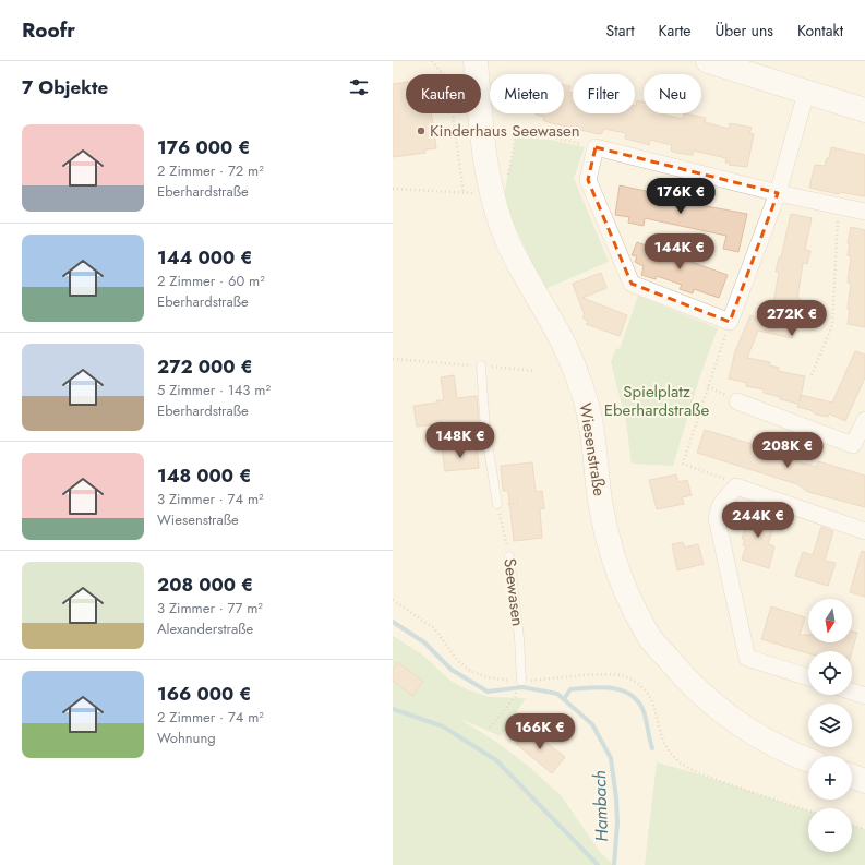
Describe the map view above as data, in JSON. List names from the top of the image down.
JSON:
{
  "streets": {
    "street": ["Wiesenstraße"],
    "lane": ["Seewasen"]
  },
  "water": ["Hambach"],
  "parks": ["Spielplatz Eberhardstraße"],
  "places": ["Kinderhaus Seewasen"],
  "north": "bottom",
  "page": {
    "header": "Roofr",
    "nav": [
      "Start",
      "Karte",
      "Über uns",
      "Kontakt"
    ],
    "heading": "7 Objekte",
    "chip": [
      "Kaufen",
      "Mieten",
      "Filter",
      "Neu"
    ],
    "list": [
      {
        "name": "176 000 €",
        "note": "2 Zimmer · 72 m² · Eberhardstraße"
      },
      {
        "name": "144 000 €",
        "note": "2 Zimmer · 60 m² · Eberhardstraße"
      },
      {
        "name": "272 000 €",
        "note": "5 Zimmer · 143 m² · Eberhardstraße"
      },
      {
        "name": "148 000 €",
        "note": "3 Zimmer · 74 m² · Wiesenstraße"
      },
      {
        "name": "208 000 €",
        "note": "3 Zimmer · 77 m² · Alexanderstraße"
      },
      {
        "name": "166 000 €",
        "note": "2 Zimmer · 74 m² · Wohnung"
      }
    ],
    "price": [
      "176K €",
      "144K €",
      "272K €",
      "148K €",
      "208K €",
      "244K €",
      "166K €"
    ],
    "map_buttons": ["+", "−"]
  }
}
